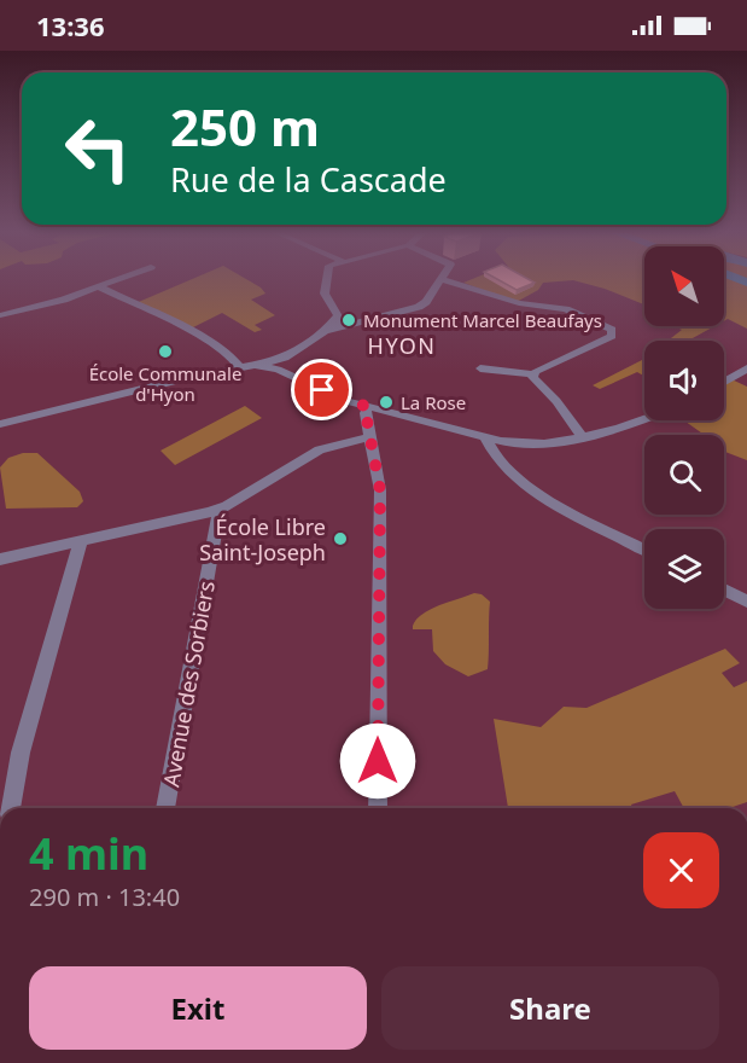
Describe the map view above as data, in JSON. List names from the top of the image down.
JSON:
{
  "streets": {
    "street": ["Avenue des Sorbiers"]
  },
  "districts": ["HYON"],
  "places": [
    "Monument Marcel Beaufays",
    "École Communale d'Hyon",
    "La Rose",
    "École Libre Saint-Joseph"
  ],
  "north": "top left",
  "page": {
    "status": "13:36",
    "turn": ["250 m", "Rue de la Cascade"],
    "heading": ["4 min", "290 m · 13:40"],
    "buttons": ["Exit", "Share"]
  }
}
